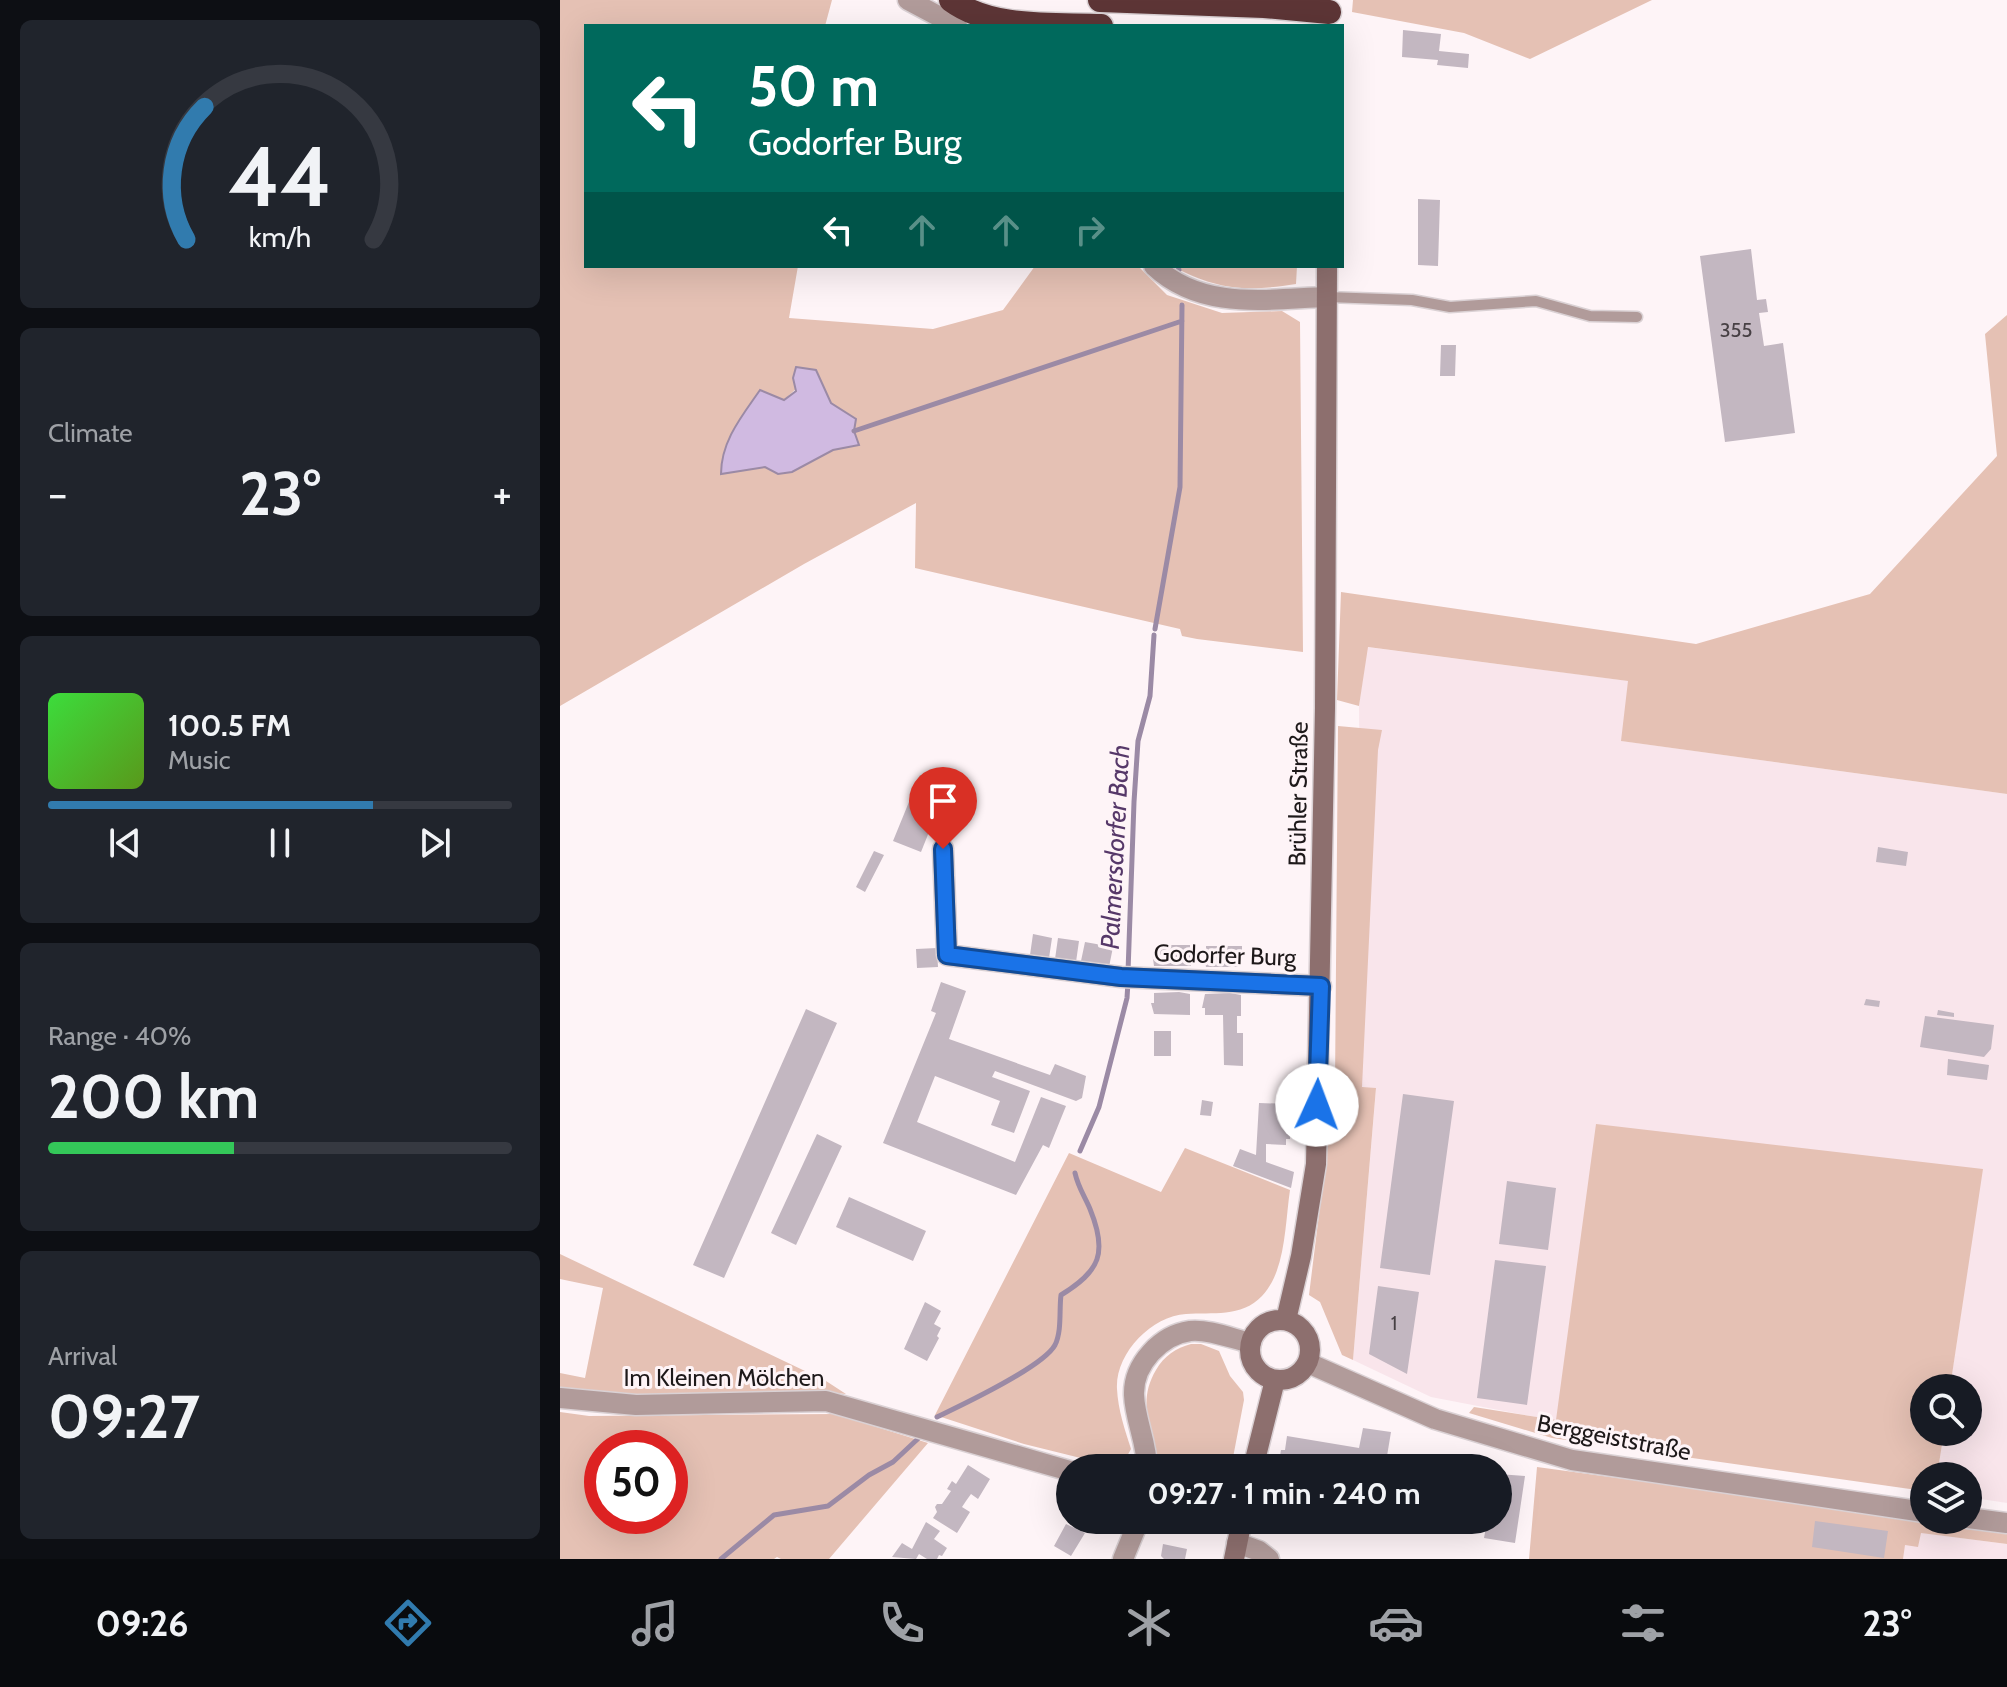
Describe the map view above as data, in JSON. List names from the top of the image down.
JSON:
{
  "streets": {
    "main road": ["Brühler Straße"],
    "street": ["Godorfer Burg", "Im Kleinen Mölchen", "Berggeiststraße"]
  },
  "crossings": [
    ["Brühler Straße", "Godorfer Burg"],
    ["Brühler Straße", "Berggeiststraße"]
  ],
  "water": ["Palmersdorfer Bach"],
  "house_numbers": ["355", "1"],
  "page": {
    "turn": ["50 m", "Godorfer Burg"],
    "tile": [
      "Climate",
      ["Range · 40%", "200 km"],
      ["Arrival", "09:27"]
    ],
    "heat": ["−", "23°", "+"],
    "song": ["100.5 FM", "Music"],
    "limit": "50",
    "trip": "09:27 · 1 min · 240 m",
    "tabs": ["09:26", "23°"],
    "gauge": ["44", "km/h"]
  }
}
